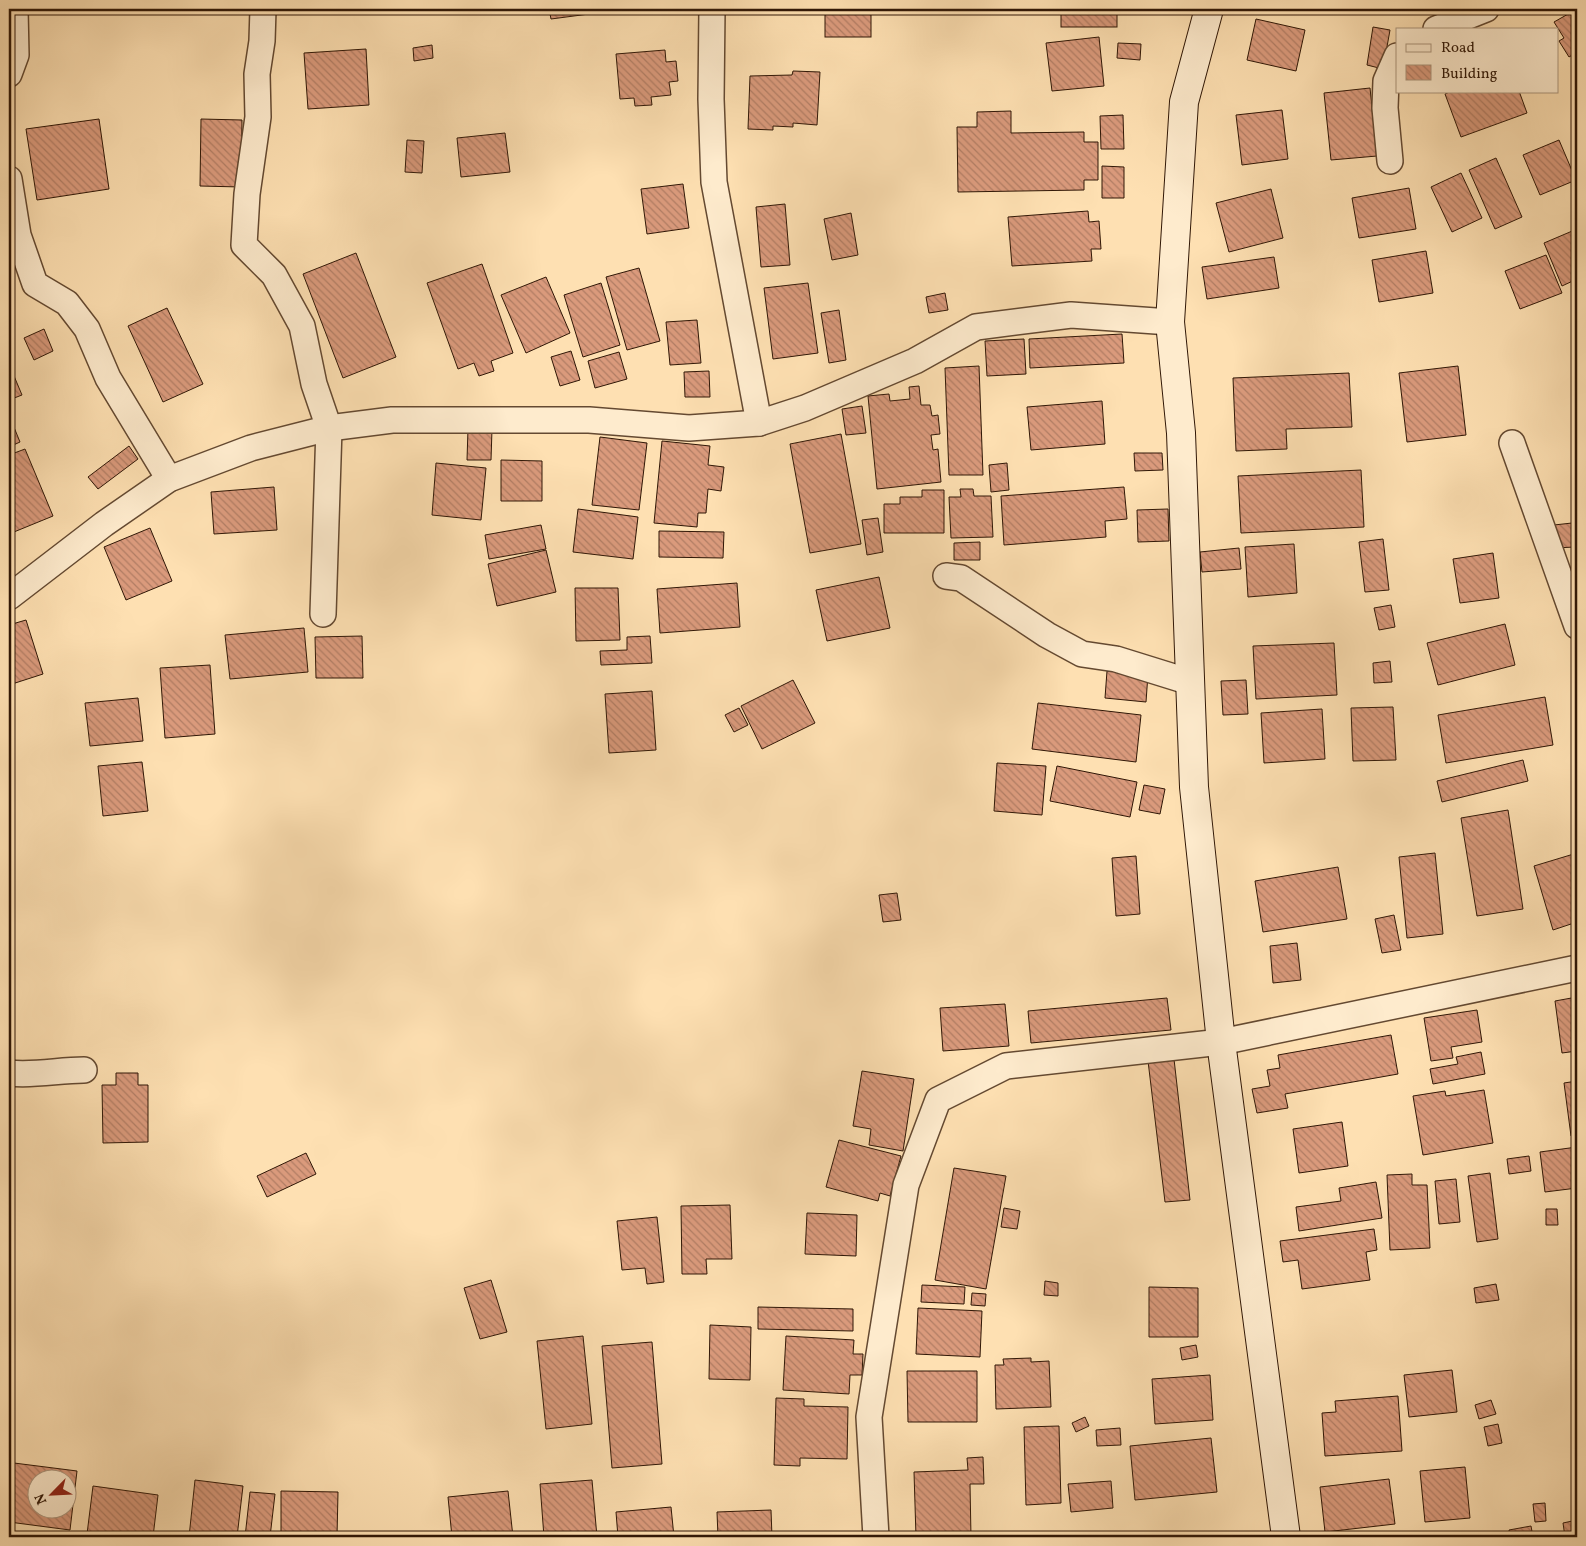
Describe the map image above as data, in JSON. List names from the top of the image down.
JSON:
{
  "legend": ["Road", "Building"],
  "north": "bottom left"
}
